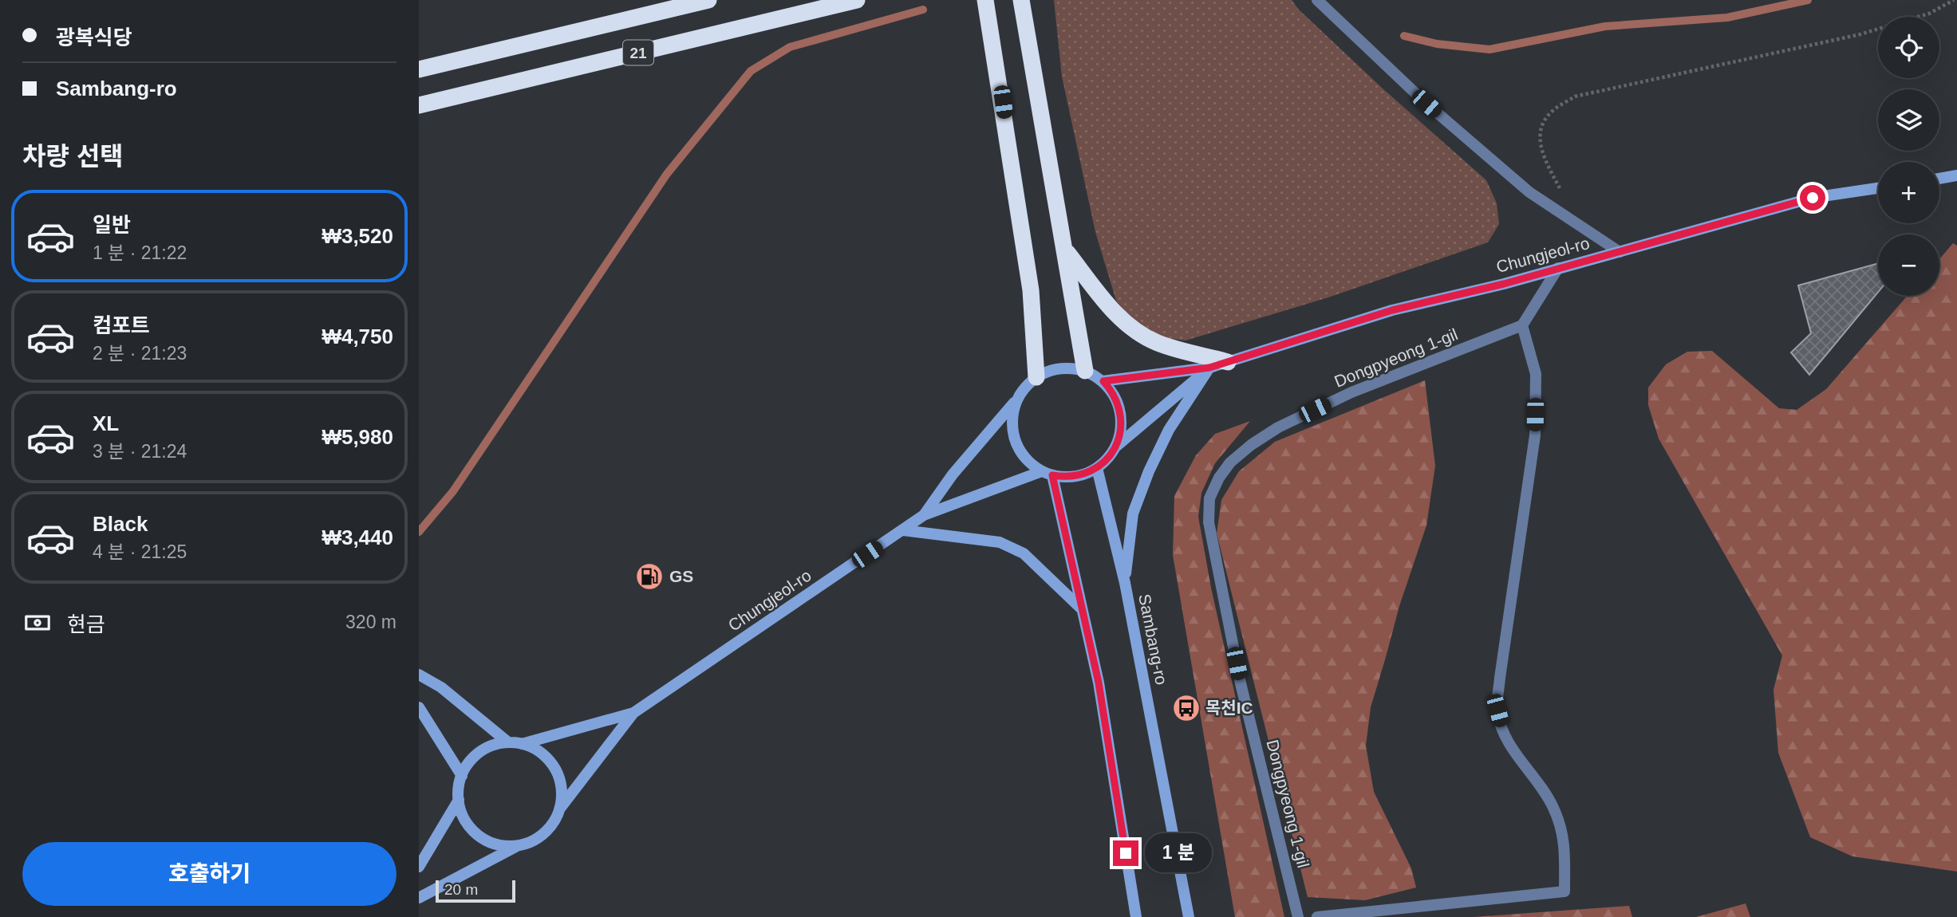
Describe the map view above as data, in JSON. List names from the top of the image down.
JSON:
{
  "streets": {
    "highway": ["21"],
    "street": ["Chungjeol-ro", "Dongpyeong 1-gil", "Sambang-ro"]
  },
  "crossings": [
    ["Chungjeol-ro", "Sambang-ro"]
  ],
  "places": {
    "fuel station": ["GS"],
    "bus stop": ["목천IC"]
  },
  "scale_bar": "20 m",
  "page": {
    "banner": ["광복식당", "Sambang-ro"],
    "map_buttons": ["+", "−"],
    "heading": "차량 선택",
    "list": [
      {
        "name": "일반",
        "note": "1 분 · 21:22",
        "value": "₩3,520"
      },
      {
        "name": "컴포트",
        "note": "2 분 · 21:23",
        "value": "₩4,750"
      },
      {
        "name": "XL",
        "note": "3 분 · 21:24",
        "value": "₩5,980"
      },
      {
        "name": "Black",
        "note": "4 분 · 21:25",
        "value": "₩3,440"
      }
    ],
    "pay": ["현금", "320 m"],
    "buttons": "호출하기",
    "bubble": "1 분",
    "scale": "20 m"
  }
}
